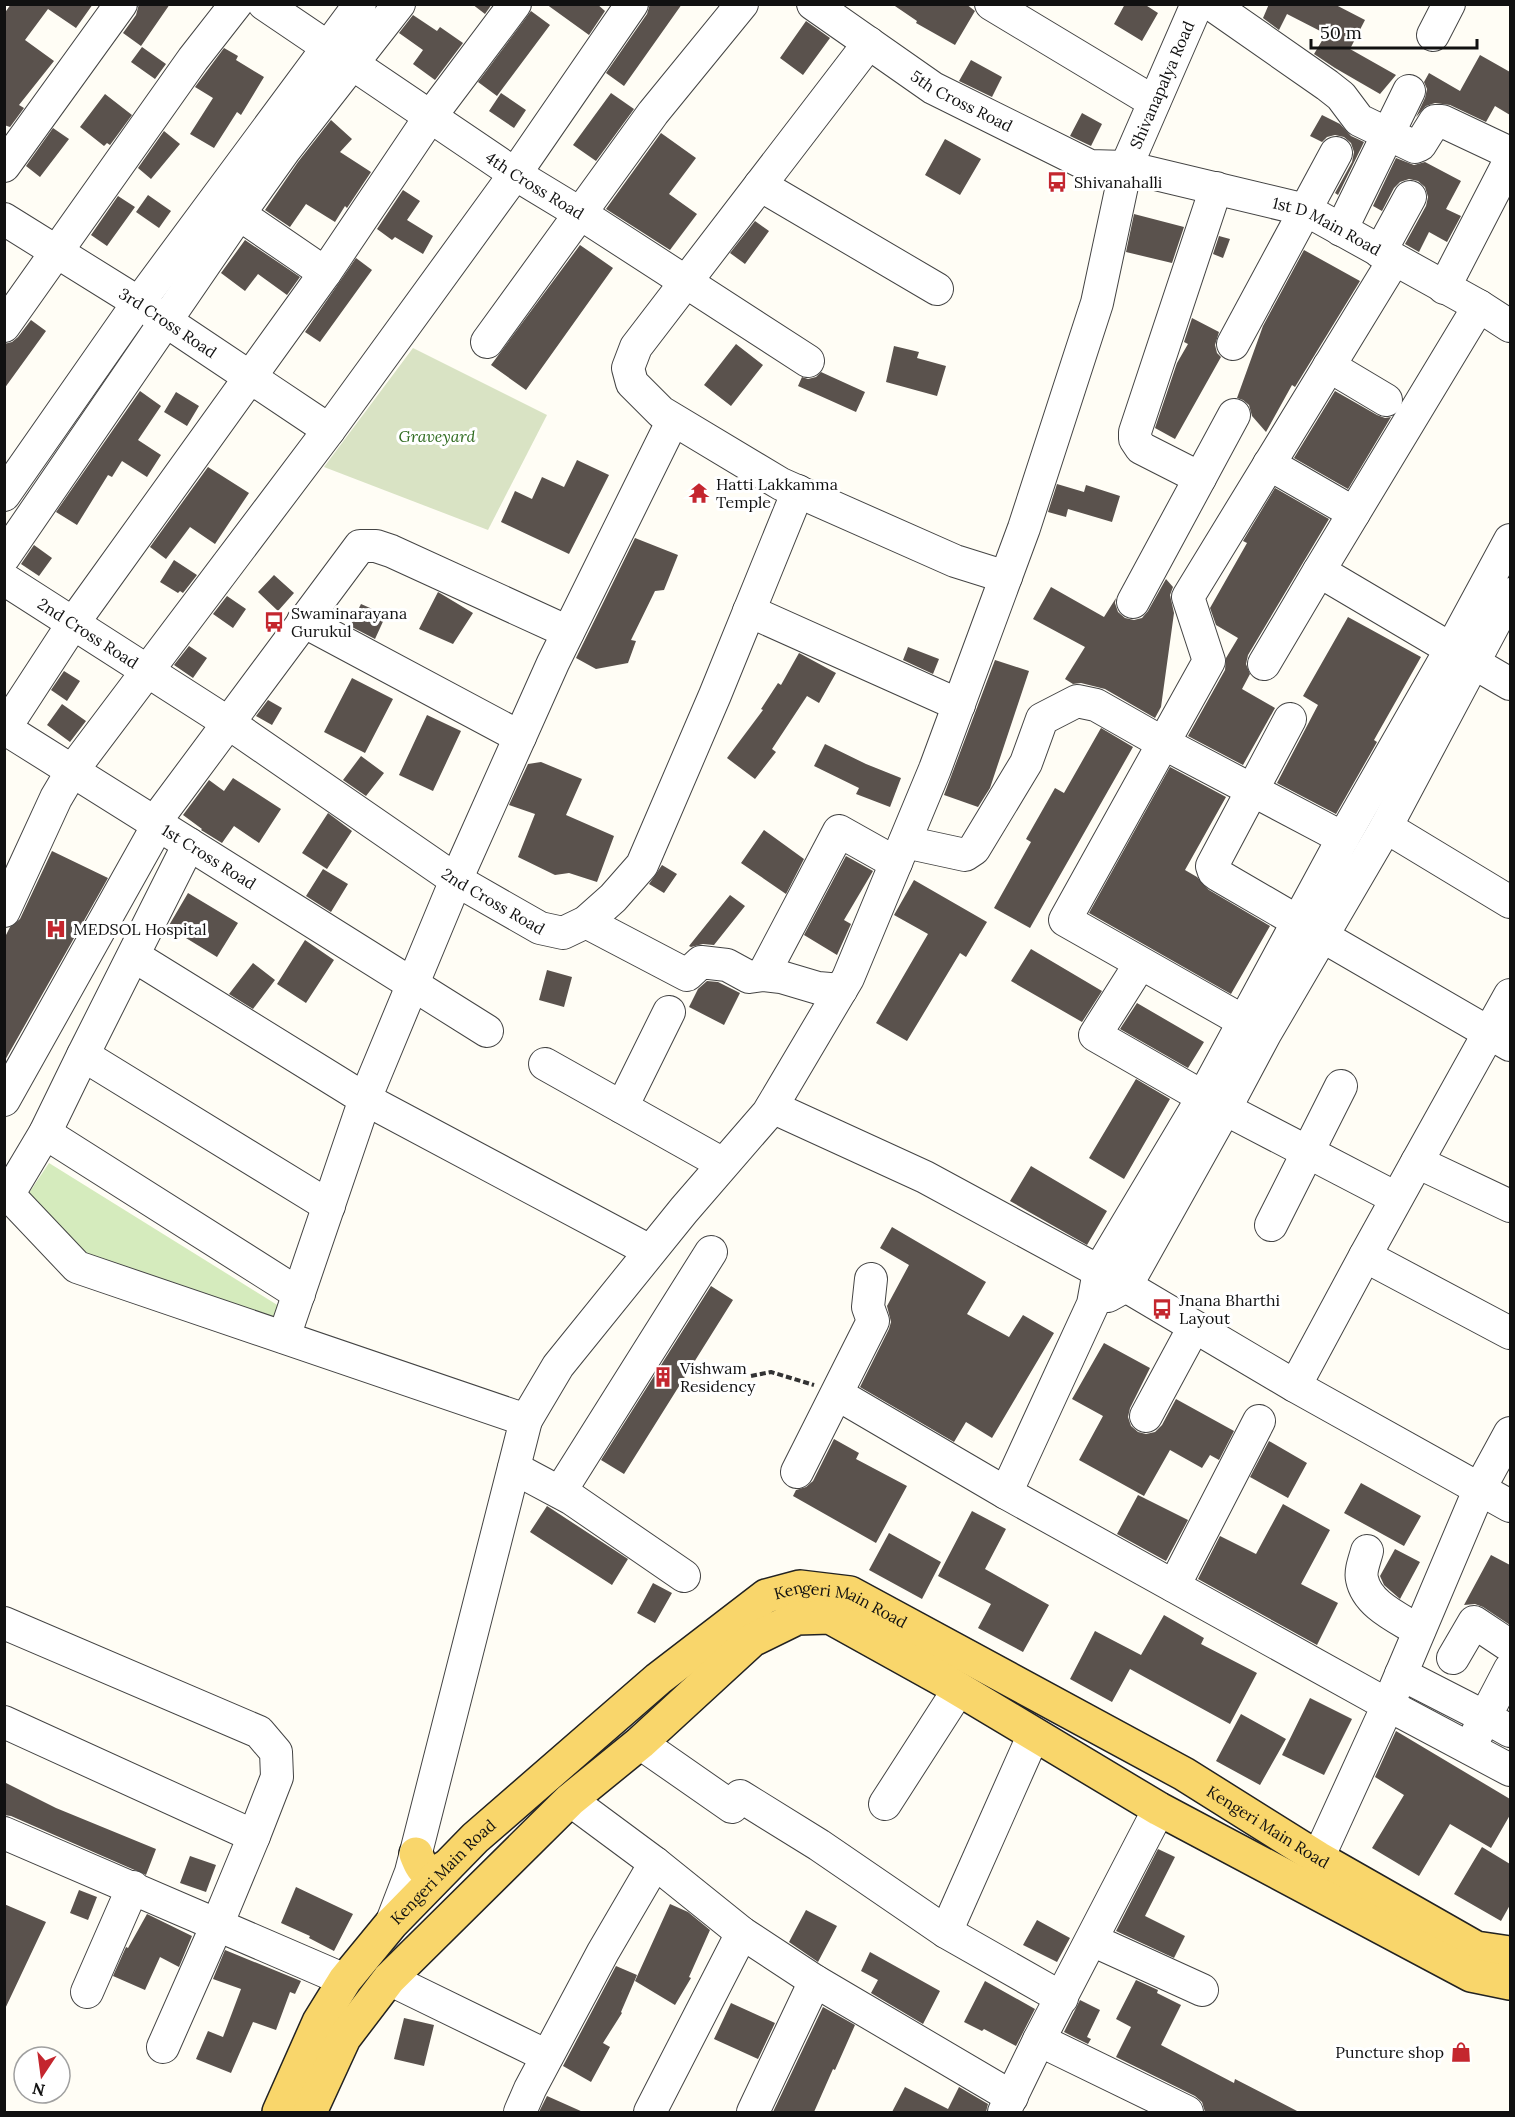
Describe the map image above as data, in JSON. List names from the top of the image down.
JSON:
{
  "streets": {
    "main road": ["Kengeri Main Road"],
    "street": [
      "Shivanapalya Road",
      "5th Cross Road",
      "4th Cross Road",
      "1st D Main Road",
      "3rd Cross Road",
      "2nd Cross Road",
      "1st Cross Road"
    ]
  },
  "crossings": [
    ["Shivanapalya Road", "5th Cross Road"],
    ["Shivanapalya Road", "1st D Main Road"],
    ["Shivanapalya Road", "Kengeri Main Road"],
    ["5th Cross Road", "1st D Main Road"]
  ],
  "parks": ["Graveyard"],
  "places": {
    "bus stop": ["Shivanahalli", "Swaminarayana Gurukul", "Jnana Bharthi Layout"],
    "temple": ["Hatti Lakkamma Temple"],
    "hospital": ["MEDSOL Hospital"],
    "building": ["Vishwam Residency"],
    "shop": ["Puncture shop"]
  },
  "scale_bar": "50 m",
  "north": "bottom"
}
